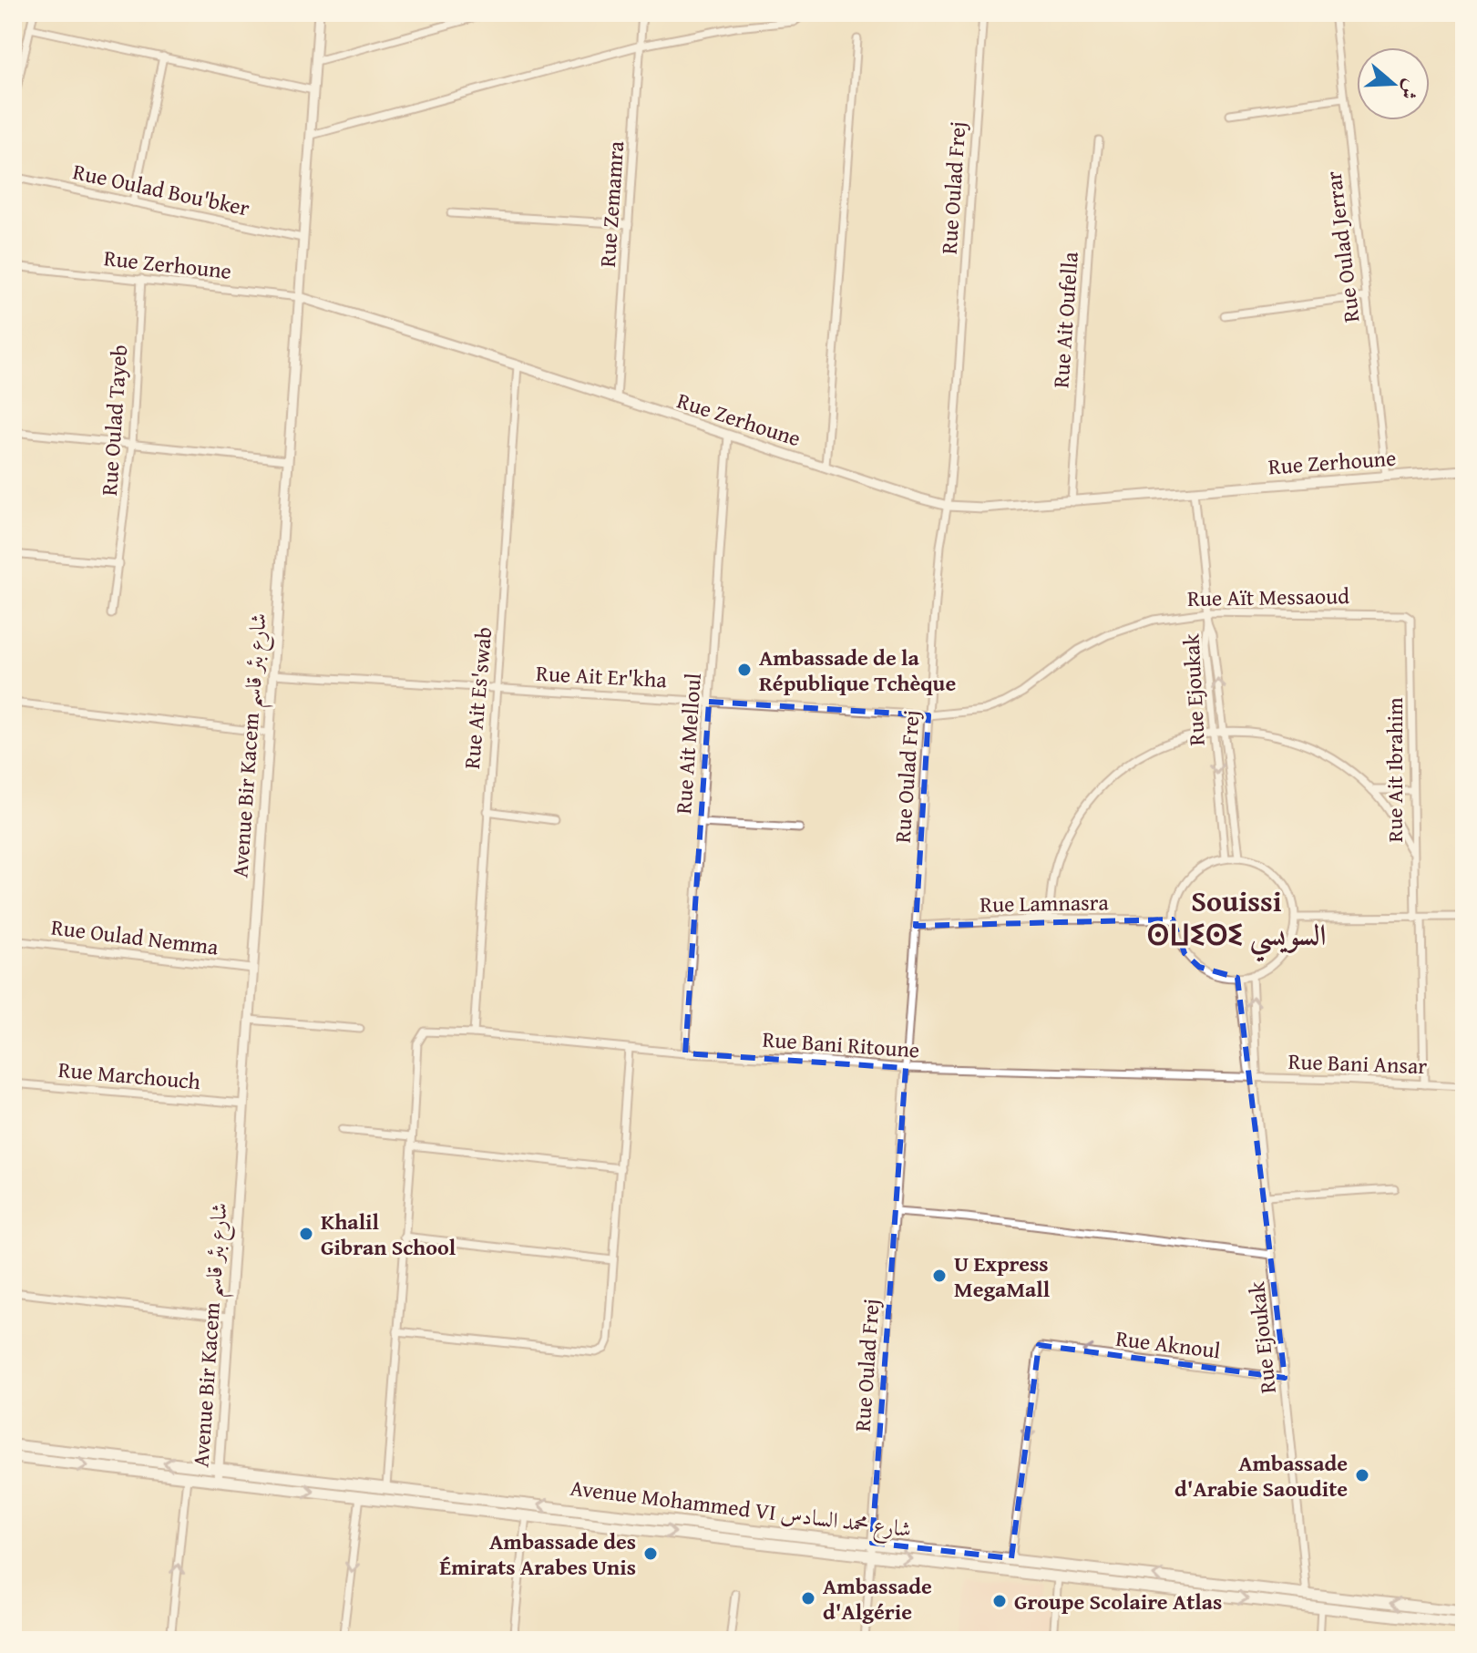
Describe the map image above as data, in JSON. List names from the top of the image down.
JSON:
{
  "streets": {
    "main road": ["Avenue Mohammed VI شارع محمد السادس"],
    "street": [
      "Rue Oulad Frej",
      "Rue Oulad Bou'bker",
      "Rue Zemamra",
      "Rue Oulad Jerrar",
      "Rue Zerhoune",
      "Rue Ait Oufella",
      "Rue Oulad Tayeb",
      "Rue Aït Messaoud",
      "Rue Ait Er'kha",
      "Rue Ejoukak",
      "Rue Ait Es'swab",
      "Rue Ait Melloul",
      "Avenue Bir Kacem شارع بئر قاسم",
      "Rue Ait Ibrahim",
      "Rue Lamnasra",
      "Rue Oulad Nemma",
      "Rue Bani Ritoune",
      "Rue Bani Ansar",
      "Rue Marchouch",
      "Rue Aknoul"
    ]
  },
  "crossings": [
    ["Rue Oulad Frej", "Rue Zerhoune"],
    ["Rue Oulad Frej", "Rue Aït Messaoud"],
    ["Rue Oulad Frej", "Rue Ait Er'kha"],
    ["Rue Oulad Frej", "Rue Lamnasra"],
    ["Rue Oulad Frej", "Rue Bani Ritoune"],
    ["Rue Oulad Frej", "Avenue Mohammed VI شارع محمد السادس"],
    ["Rue Oulad Bou'bker", "Avenue Bir Kacem شارع بئر قاسم"],
    ["Rue Zemamra", "Rue Zerhoune"],
    ["Rue Oulad Jerrar", "Rue Zerhoune"],
    ["Rue Zerhoune", "Rue Ait Oufella"],
    ["Rue Zerhoune", "Rue Oulad Tayeb"],
    ["Rue Zerhoune", "Rue Ejoukak"],
    ["Rue Zerhoune", "Rue Ait Es'swab"],
    ["Rue Zerhoune", "Rue Ait Melloul"],
    ["Rue Zerhoune", "Avenue Bir Kacem شارع بئر قاسم"],
    ["Rue Aït Messaoud", "Rue Ait Er'kha"],
    ["Rue Aït Messaoud", "Rue Ejoukak"],
    ["Rue Aït Messaoud", "Rue Ait Ibrahim"],
    ["Rue Ait Er'kha", "Rue Ait Es'swab"],
    ["Rue Ait Er'kha", "Rue Ait Melloul"],
    ["Rue Ait Er'kha", "Avenue Bir Kacem شارع بئر قاسم"],
    ["Rue Ejoukak", "Rue Lamnasra"],
    ["Rue Ejoukak", "Rue Bani Ritoune"],
    ["Rue Ejoukak", "Rue Bani Ansar"],
    ["Rue Ejoukak", "Rue Aknoul"],
    ["Rue Ejoukak", "Avenue Mohammed VI شارع محمد السادس"],
    ["Rue Ait Es'swab", "Rue Bani Ritoune"],
    ["Rue Ait Melloul", "Rue Bani Ritoune"],
    ["Avenue Bir Kacem شارع بئر قاسم", "Rue Oulad Nemma"],
    ["Avenue Bir Kacem شارع بئر قاسم", "Rue Marchouch"],
    ["Avenue Bir Kacem شارع بئر قاسم", "Avenue Mohammed VI شارع محمد السادس"],
    ["Rue Ait Ibrahim", "Rue Bani Ansar"],
    ["Rue Bani Ritoune", "Rue Bani Ansar"],
    ["Rue Aknoul", "Avenue Mohammed VI شارع محمد السادس"]
  ],
  "districts": ["Souissi ⵙⵡⵉⵙⵉ السويسي"],
  "places": [
    "Ambassade de la République Tchèque",
    "Khalil Gibran School",
    "U Express MegaMall",
    "Ambassade d'Arabie Saoudite",
    "Ambassade des Émirats Arabes Unis",
    "Ambassade d'Algérie",
    "Groupe Scolaire Atlas"
  ],
  "north": "right"
}
